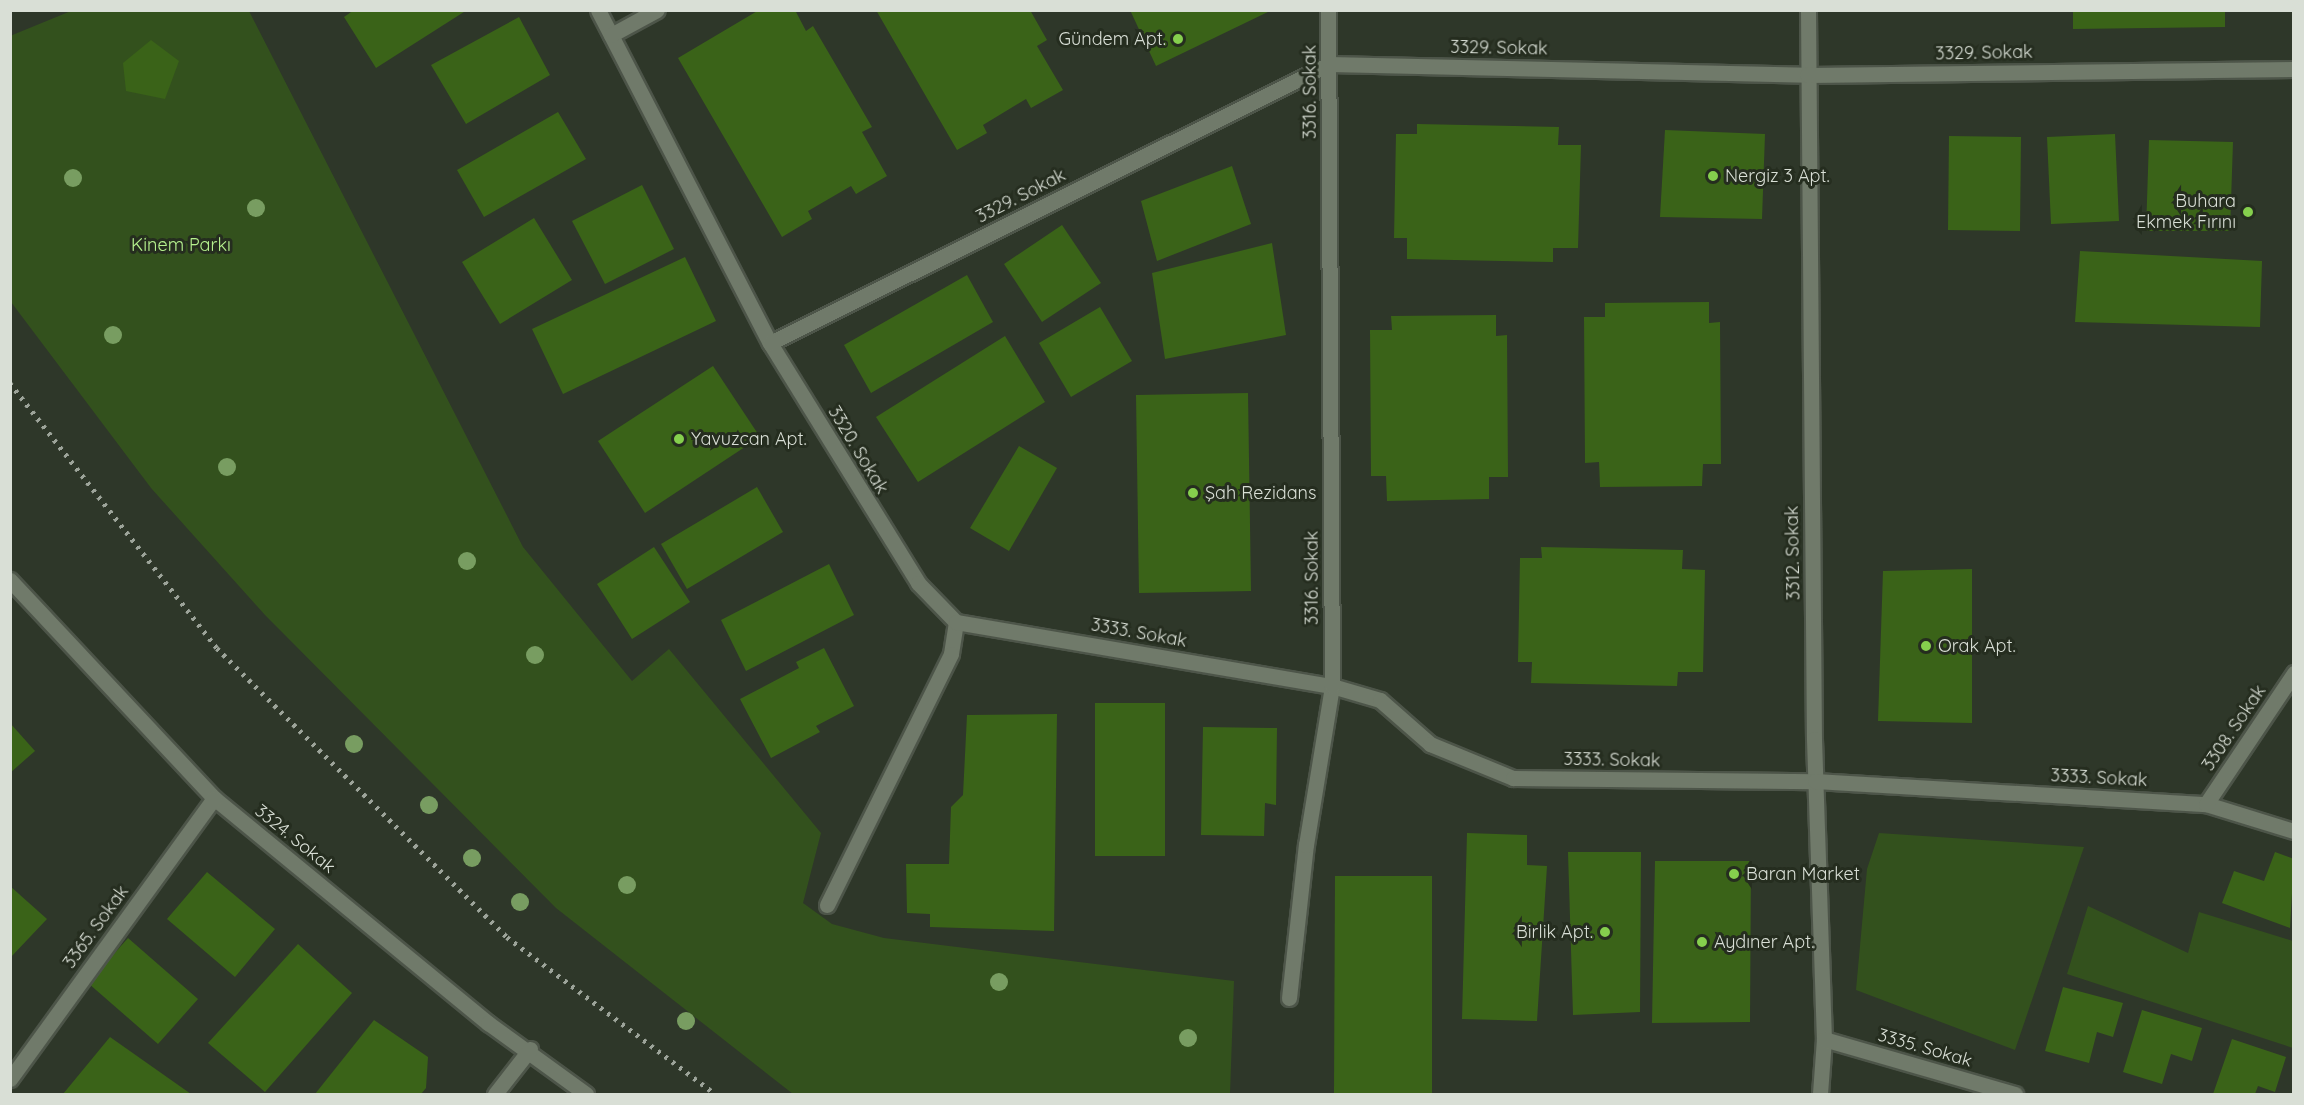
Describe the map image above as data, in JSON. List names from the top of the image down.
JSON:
{
  "streets": {
    "street": [
      "3329. Sokak",
      "3316. Sokak",
      "3320. Sokak",
      "3312. Sokak",
      "3333. Sokak",
      "3308. Sokak",
      "3324. Sokak",
      "3365. Sokak",
      "3335. Sokak"
    ]
  },
  "crossings": [
    ["3329. Sokak", "3316. Sokak"],
    ["3329. Sokak", "3320. Sokak"],
    ["3329. Sokak", "3312. Sokak"],
    ["3316. Sokak", "3333. Sokak"],
    ["3320. Sokak", "3333. Sokak"],
    ["3312. Sokak", "3333. Sokak"],
    ["3312. Sokak", "3335. Sokak"],
    ["3333. Sokak", "3308. Sokak"],
    ["3324. Sokak", "3365. Sokak"]
  ],
  "parks": ["Kinem Parkı"],
  "places": [
    "Gündem Apt.",
    "Nergiz 3 Apt.",
    "Buhara Ekmek Fırını",
    "Yavuzcan Apt.",
    "Şah Rezidans",
    "Orak Apt.",
    "Baran Market",
    "Birlik Apt.",
    "Aydıner Apt."
  ]
}
